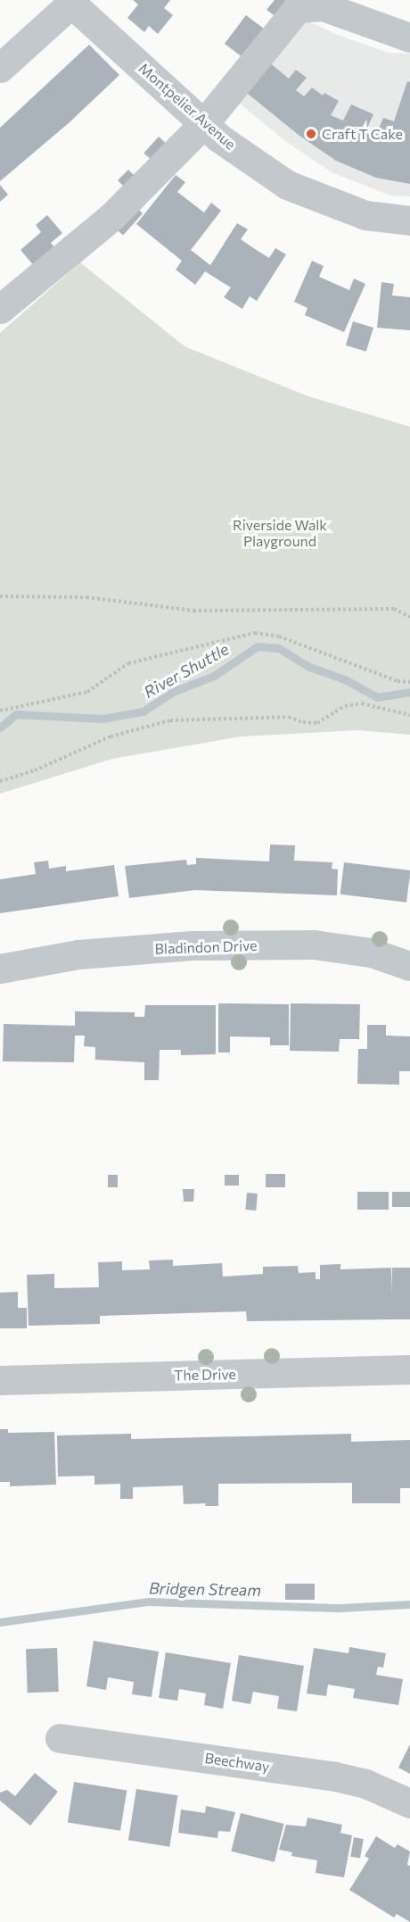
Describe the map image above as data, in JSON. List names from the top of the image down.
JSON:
{
  "streets": {
    "street": [
      "Montpelier Avenue",
      "Bladindon Drive",
      "The Drive",
      "Beechway"
    ]
  },
  "water": ["River Shuttle", "Bridgen Stream"],
  "parks": ["Riverside Walk Playground"],
  "places": ["Craft T Cake"]
}
